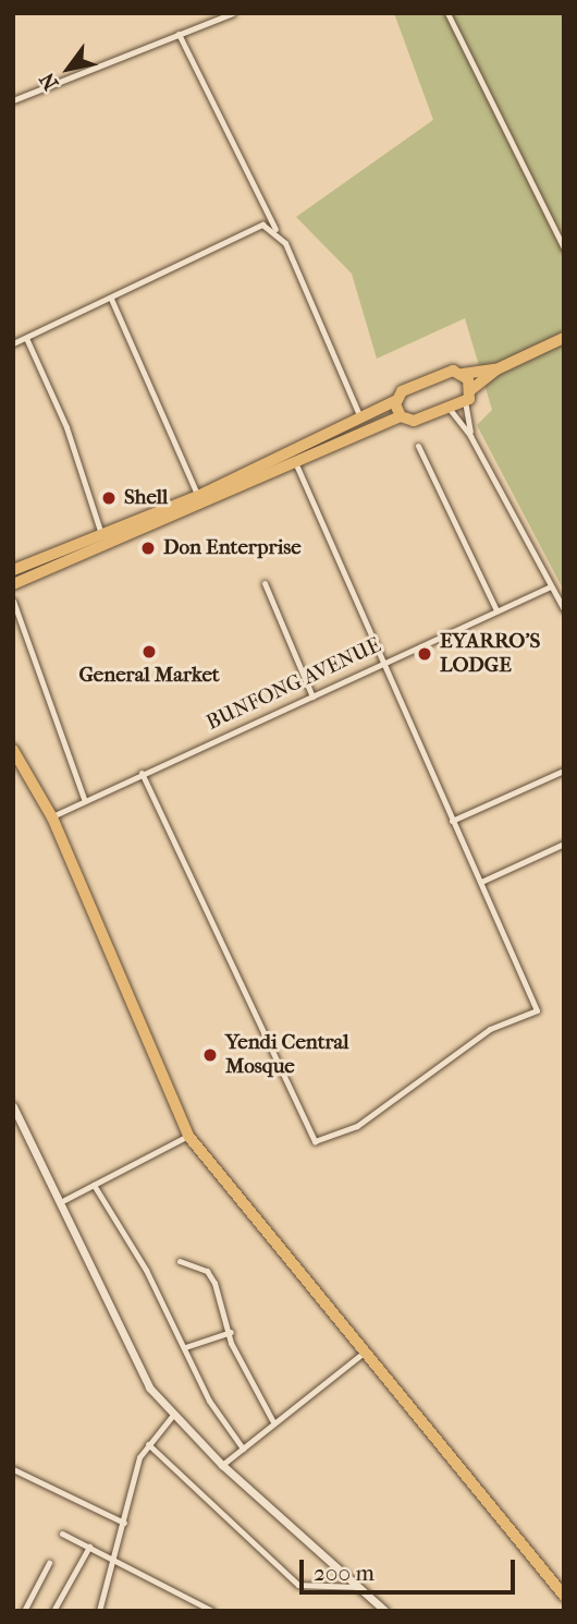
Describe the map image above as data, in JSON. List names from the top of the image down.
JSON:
{
  "streets": {
    "street": ["BUNFONG AVENUE"]
  },
  "places": [
    "Shell",
    "Don Enterprise",
    "General Market",
    "EYARRO'S LODGE",
    "Yendi Central Mosque"
  ],
  "scale_bar": "200 m",
  "north": "bottom left"
}
